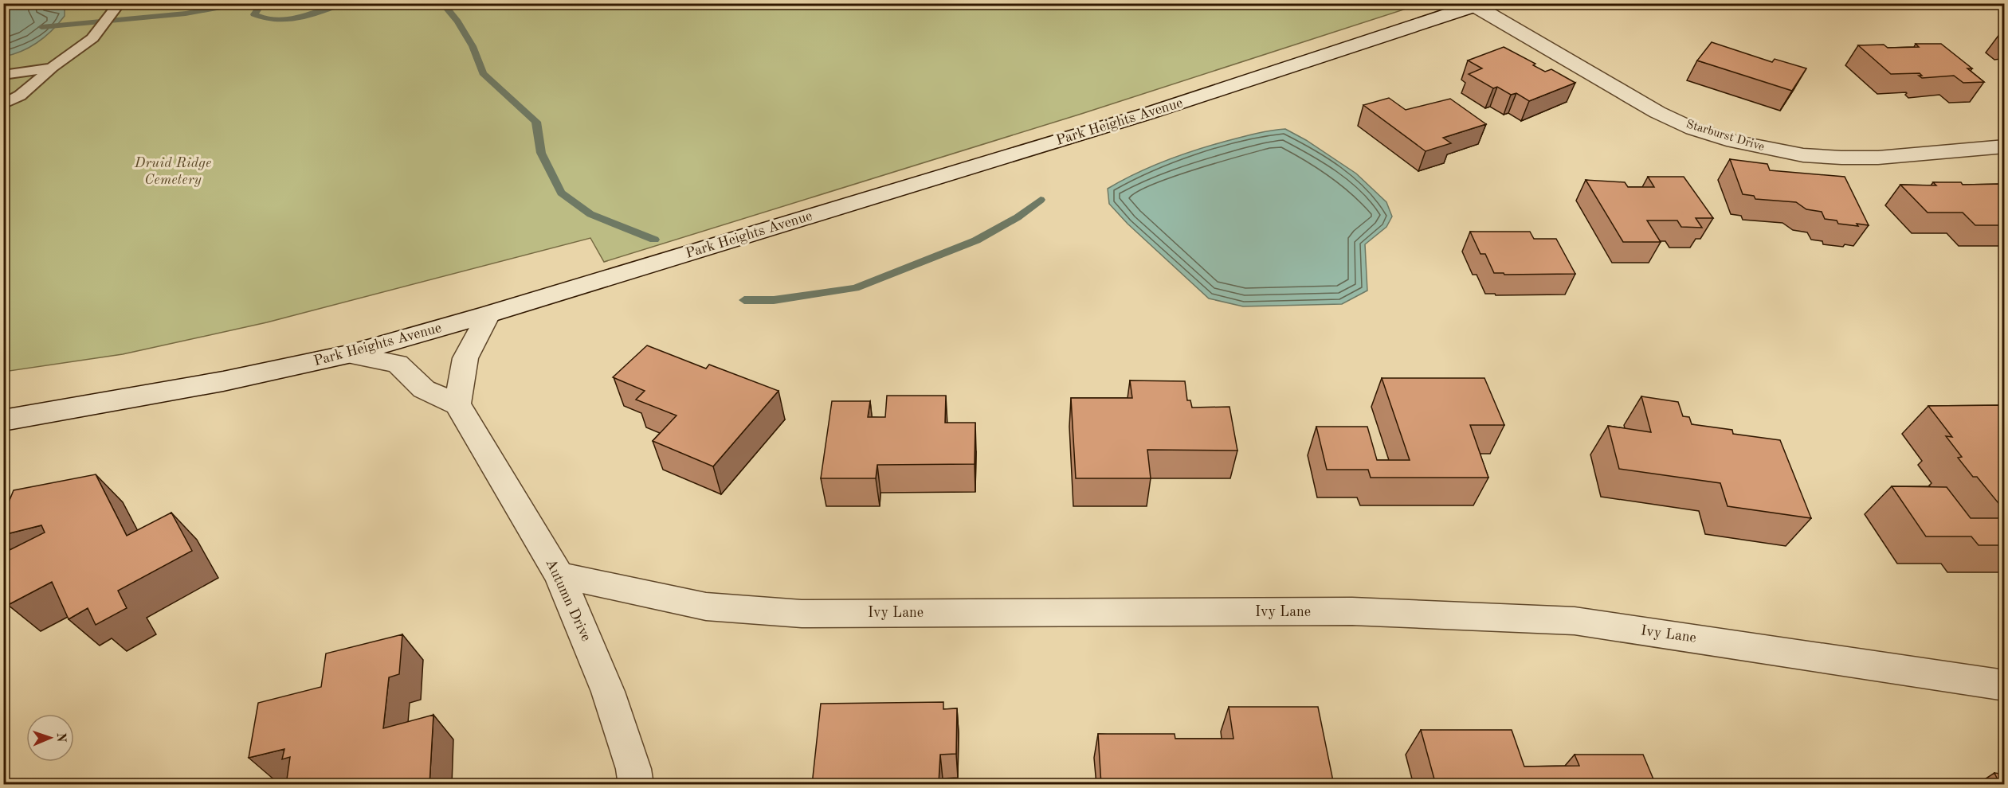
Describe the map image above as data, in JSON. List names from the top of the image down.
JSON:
{
  "streets": {
    "street": [
      "Park Heights Avenue",
      "Starburst Drive",
      "Autumn Drive",
      "Ivy Lane"
    ]
  },
  "crossings": [
    ["Park Heights Avenue", "Starburst Drive"],
    ["Autumn Drive", "Ivy Lane"]
  ],
  "parks": ["Druid Ridge Cemetery"],
  "north": "right"
}
